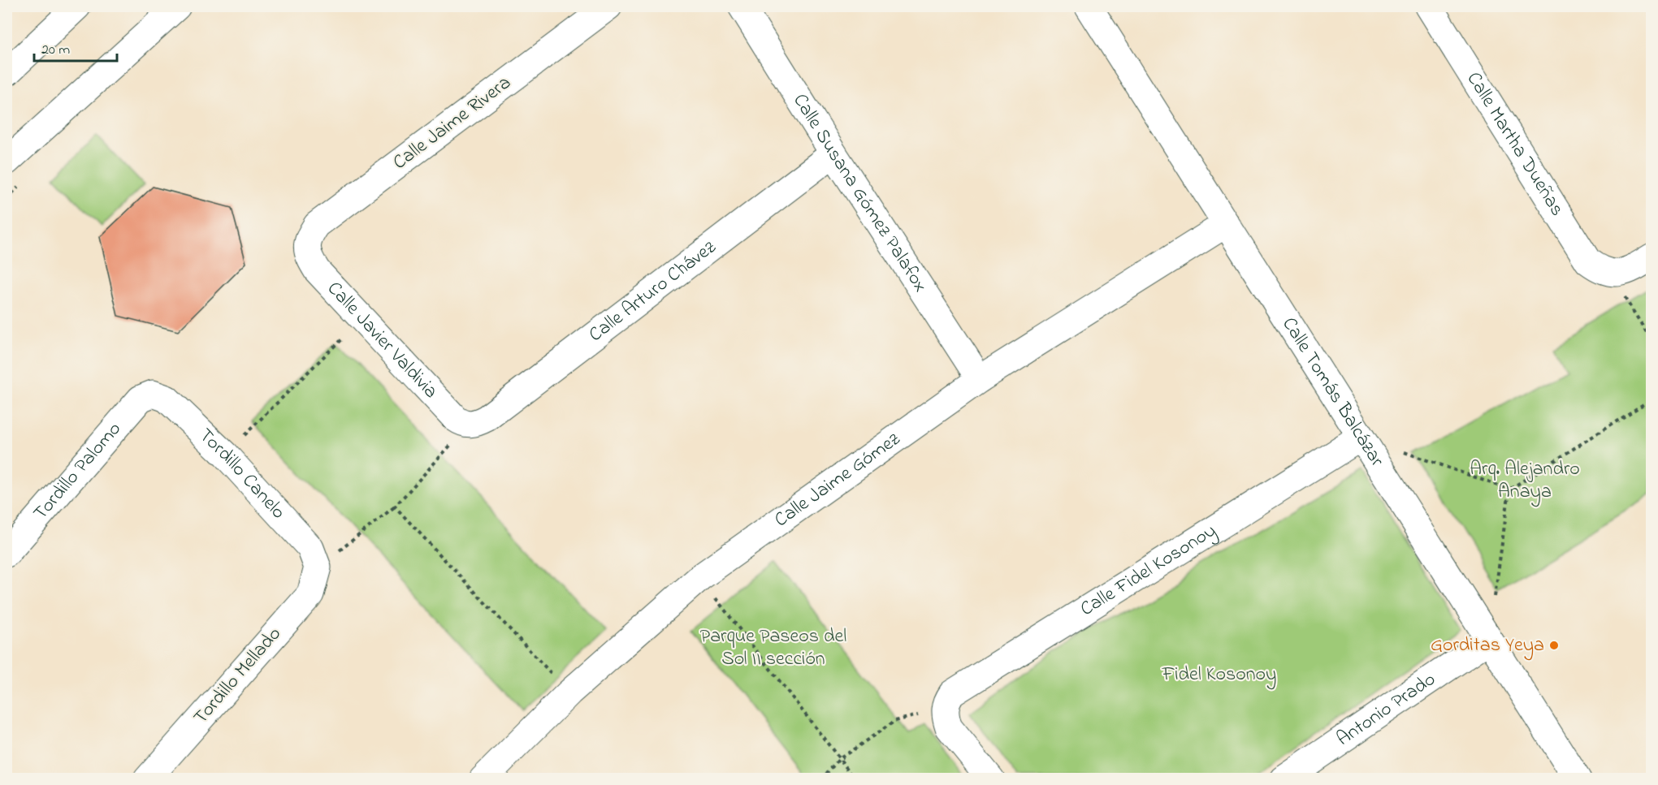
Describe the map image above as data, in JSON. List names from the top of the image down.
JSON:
{
  "streets": {
    "street": [
      "Calle Jaime Rivera",
      "Calle Martha Dueñas",
      "Calle Susana Gómez Palafox",
      "Calle Arturo Chávez",
      "Calle Javier Valdivia",
      "Calle Tomás Balcázar",
      "Tordillo Palomo",
      "Tordillo Canelo",
      "Calle Jaime Gómez",
      "Calle Fidel Kosonoy",
      "Tordillo Mellado",
      "Antonio Prado"
    ]
  },
  "crossings": [
    ["Calle Jaime Rivera", "Calle Javier Valdivia"],
    ["Calle Susana Gómez Palafox", "Calle Arturo Chávez"],
    ["Calle Susana Gómez Palafox", "Calle Jaime Gómez"],
    ["Calle Arturo Chávez", "Calle Javier Valdivia"],
    ["Calle Tomás Balcázar", "Calle Jaime Gómez"],
    ["Calle Tomás Balcázar", "Calle Fidel Kosonoy"],
    ["Calle Tomás Balcázar", "Antonio Prado"],
    ["Tordillo Palomo", "Tordillo Canelo"],
    ["Tordillo Canelo", "Tordillo Mellado"]
  ],
  "parks": ["Arq. Alejandro Anaya", "Parque Paseos del Sol II sección", "Fidel Kosonoy"],
  "places": ["Gorditas Yeya"],
  "scale_bar": "20 m"
}
